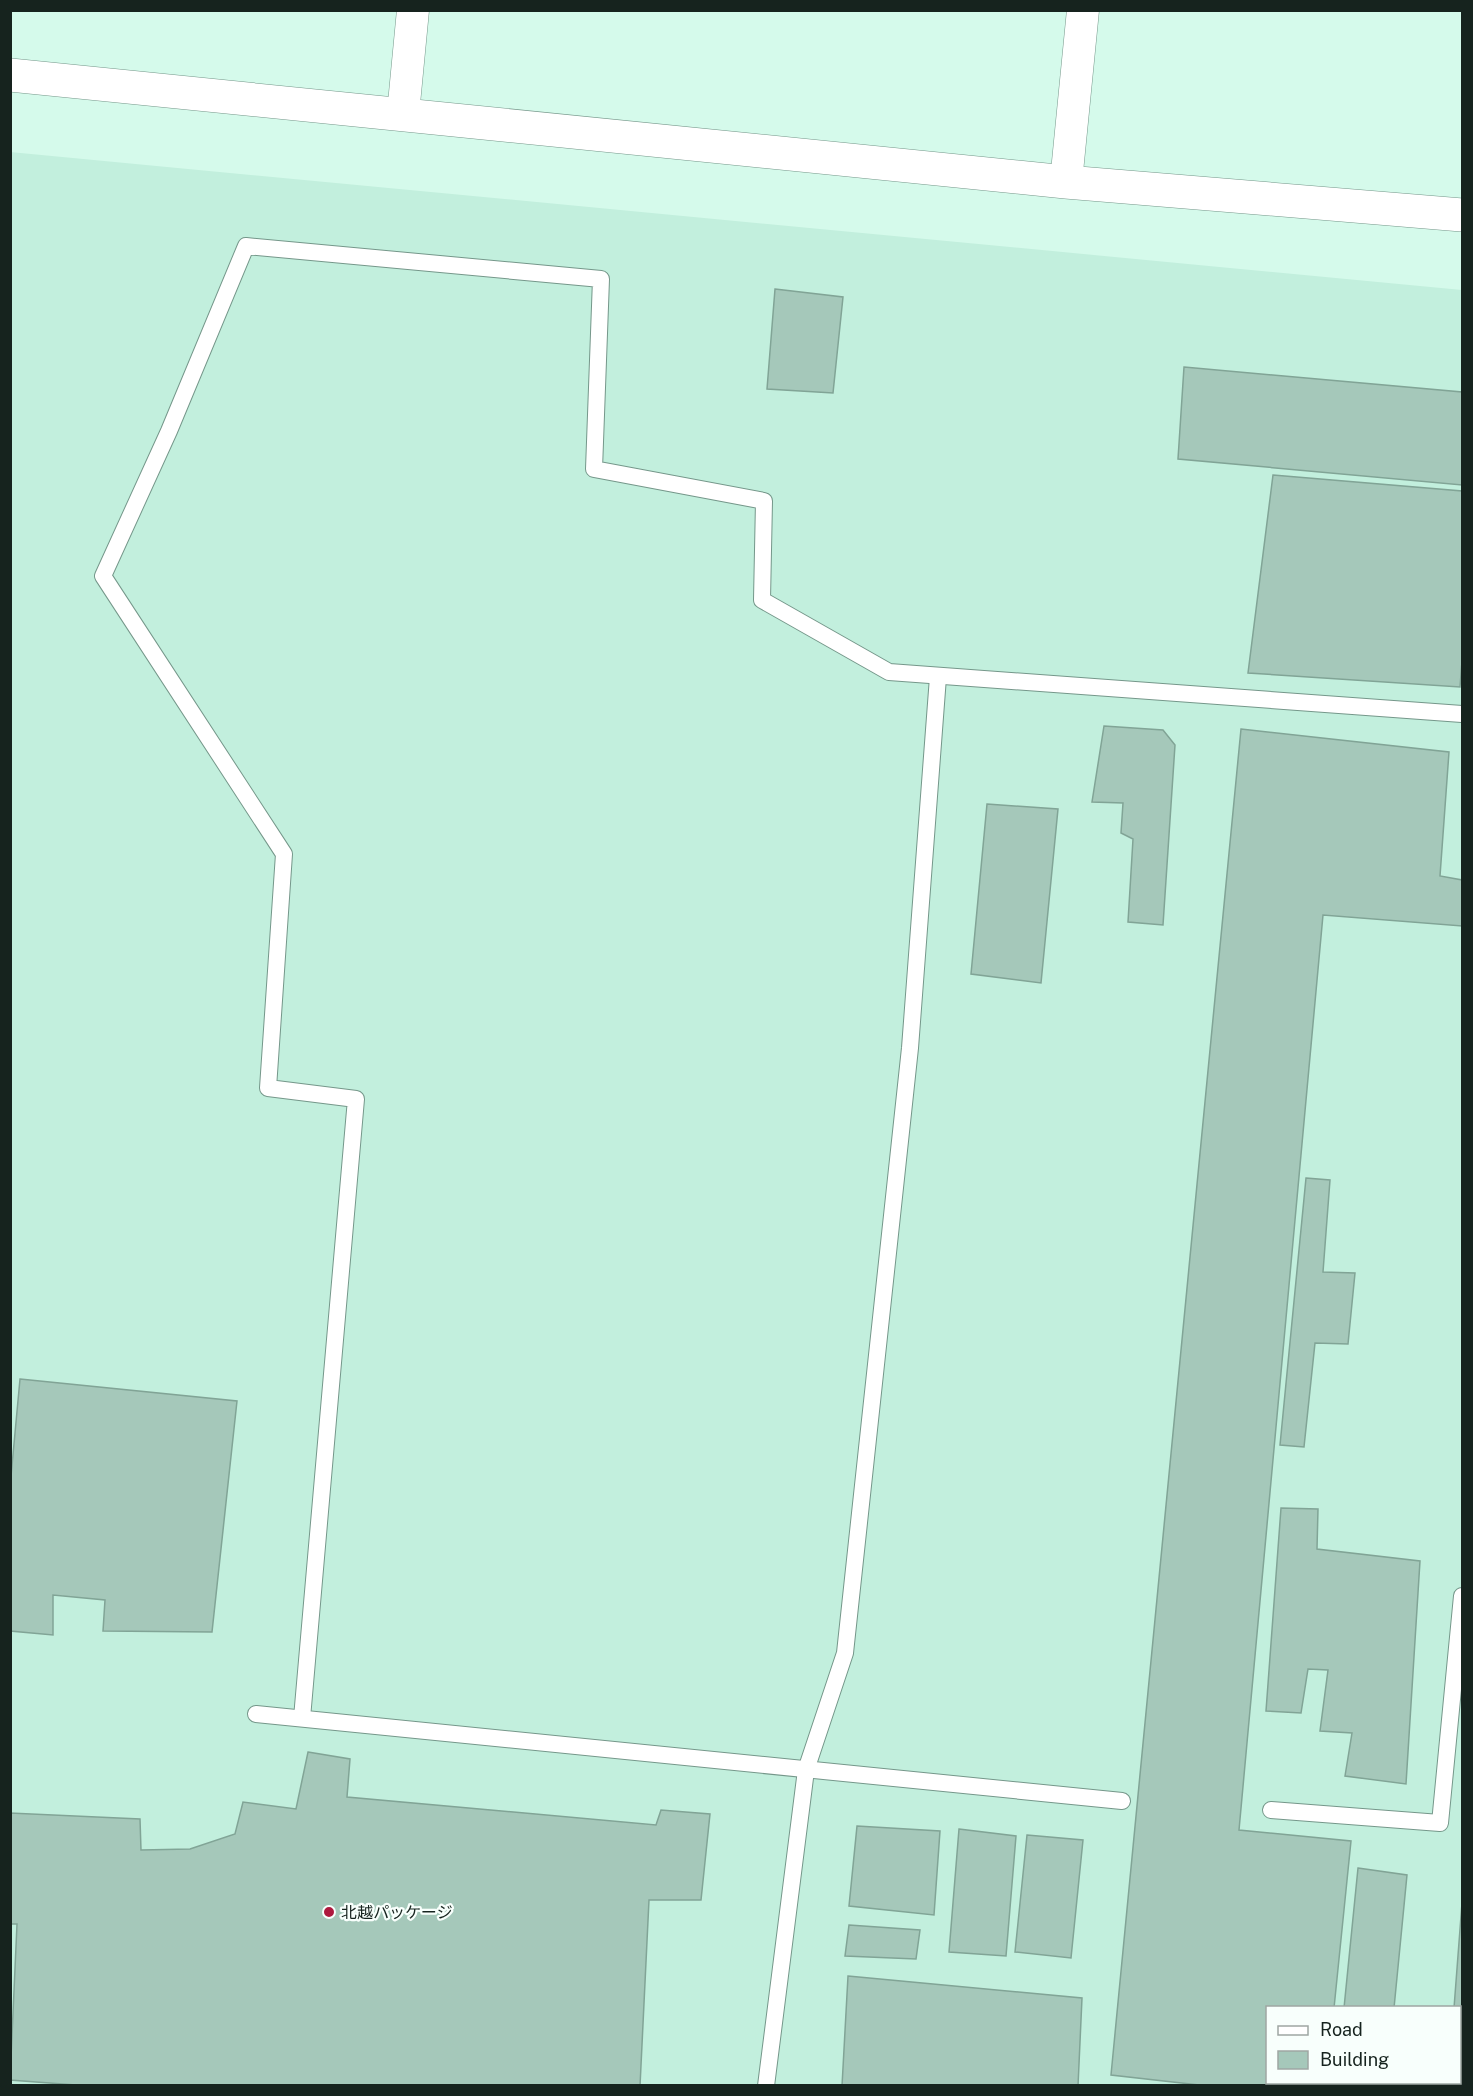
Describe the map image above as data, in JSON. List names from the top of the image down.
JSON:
{
  "places": ["北越パッケージ"],
  "legend": ["Road", "Building"]
}
